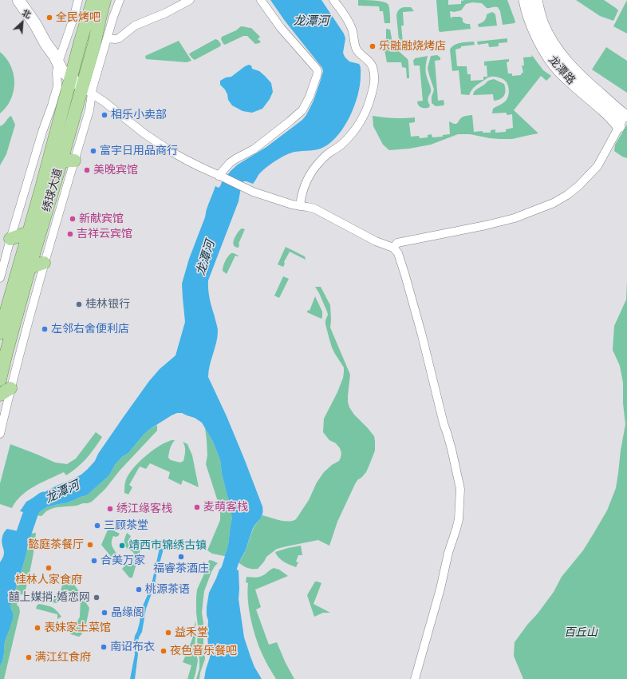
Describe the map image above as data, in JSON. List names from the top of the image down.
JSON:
{
  "streets": {
    "main road": ["龙潭路", "绣球大道"]
  },
  "water": ["龙潭河"],
  "parks": ["百丘山"],
  "places": [
    "全民烤吧",
    "乐融融烧烤店",
    "相乐小卖部",
    "富宇日用品商行",
    "美晚宾馆",
    "新献宾馆",
    "吉祥云宾馆",
    "桂林银行",
    "左邻右舍便利店",
    "麦萌客栈",
    "绣江缘客栈",
    "三顾茶堂",
    "懿庭茶餐厅",
    "靖西市锦绣古镇",
    "福睿茶酒庄",
    "合美万家",
    "桂林人家食府",
    "桃源茶语",
    "囍上媒捎·婚恋网",
    "晶缘阁",
    "表妹家土菜馆",
    "益禾堂",
    "南诏布衣",
    "夜色音乐餐吧",
    "满江红食府"
  ],
  "north": "top right"
}
